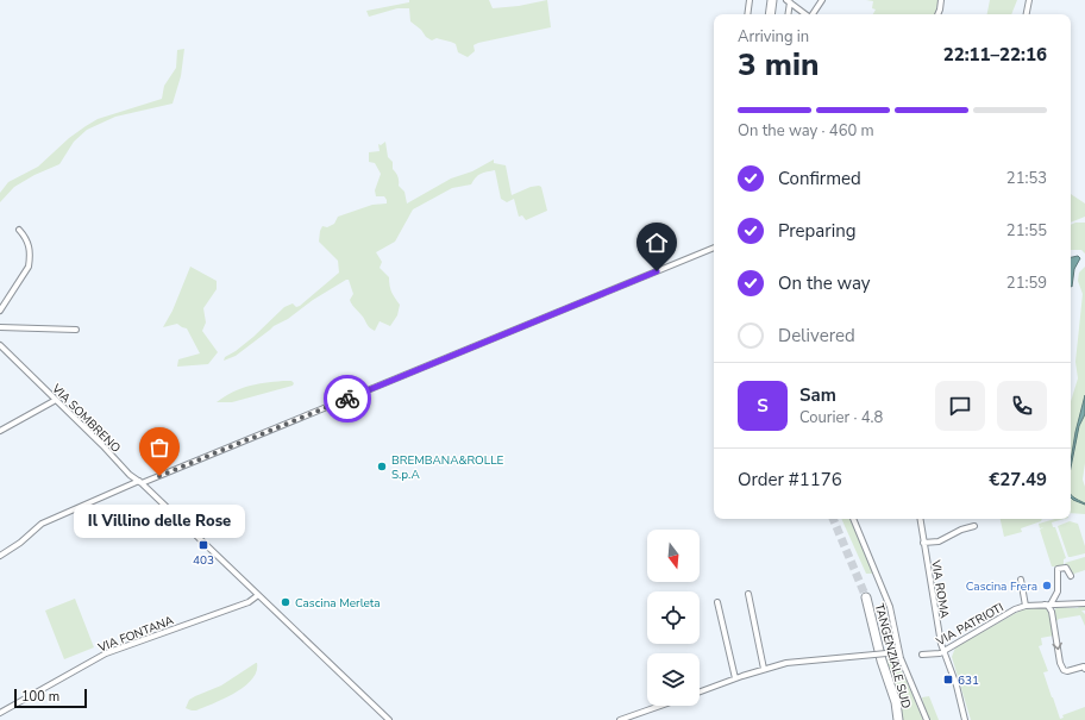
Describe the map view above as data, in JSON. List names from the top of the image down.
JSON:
{
  "streets": {
    "highway": ["TANGENZIALE SUD"],
    "street": [
      "VIA SOMBRENO",
      "VIA ROMA",
      "VIA PATRIOTI",
      "VIA FONTANA"
    ]
  },
  "crossings": [
    ["VIA SOMBRENO", "VIA FONTANA"],
    ["VIA ROMA", "VIA PATRIOTI"]
  ],
  "places": {
    "other": [
      "BREMBANA&ROLLE S.p.A",
      "Il Villino delle Rose",
      "Cascina Frera",
      "Cascina Merleta"
    ],
    "transit": ["403", "631"]
  },
  "scale_bar": "100 m",
  "north": "bottom",
  "page": {
    "heading": ["3 min", "Arriving in", "22:11–22:16"],
    "panel": [
      "Sam",
      "Courier · 4.8",
      "Order #1176",
      "€27.49"
    ],
    "bar": "On the way · 460 m",
    "list": [
      ["Confirmed", "21:53"],
      ["Preparing", "21:55"],
      ["On the way", "21:59"],
      "Delivered"
    ],
    "round": "S",
    "bubble": "Il Villino delle Rose",
    "scale": "100 m"
  }
}
